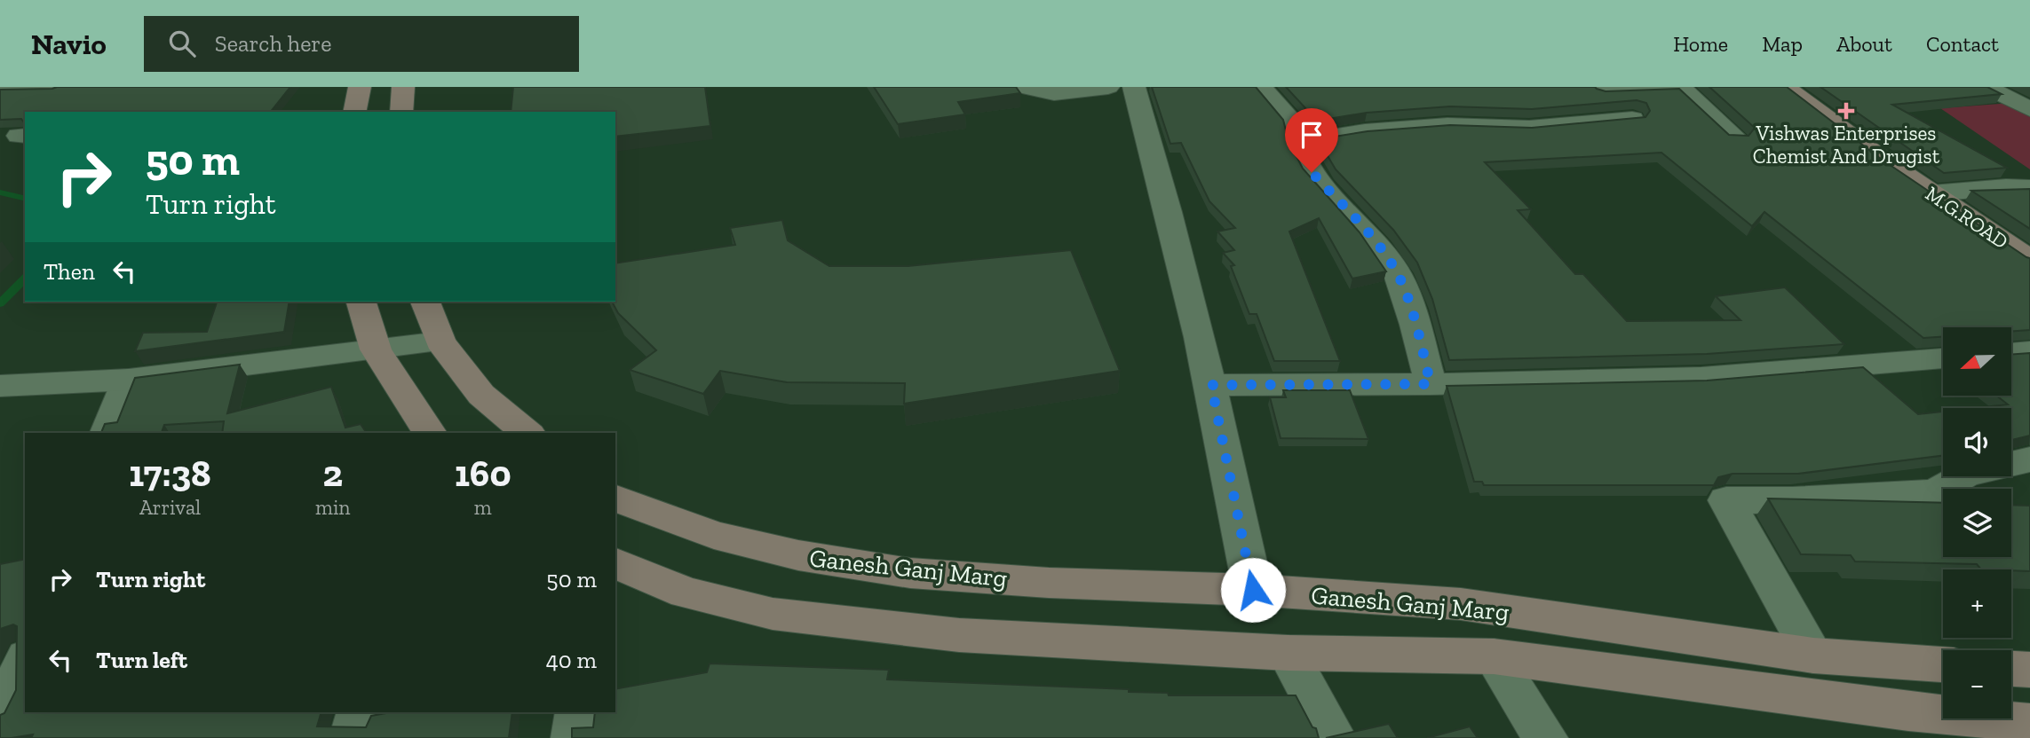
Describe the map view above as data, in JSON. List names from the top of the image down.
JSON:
{
  "streets": {
    "main road": ["M.G.ROAD", "Ganesh Ganj Marg"]
  },
  "places": {
    "health": ["Vishwas Enterprises Chemist And Drugist"]
  },
  "north": "left",
  "page": {
    "header": "Navio",
    "search": "Search here",
    "nav": [
      "Home",
      "Map",
      "About",
      "Contact"
    ],
    "turn": ["50 m", "Turn right"],
    "then": "Then",
    "map_buttons": ["+", "−"],
    "eta": [
      "17:38",
      "Arrival",
      "2",
      "min",
      "160",
      "m"
    ],
    "list": [
      {
        "name": "Turn right",
        "value": "50 m"
      },
      {
        "name": "Turn left",
        "value": "40 m"
      }
    ]
  }
}
